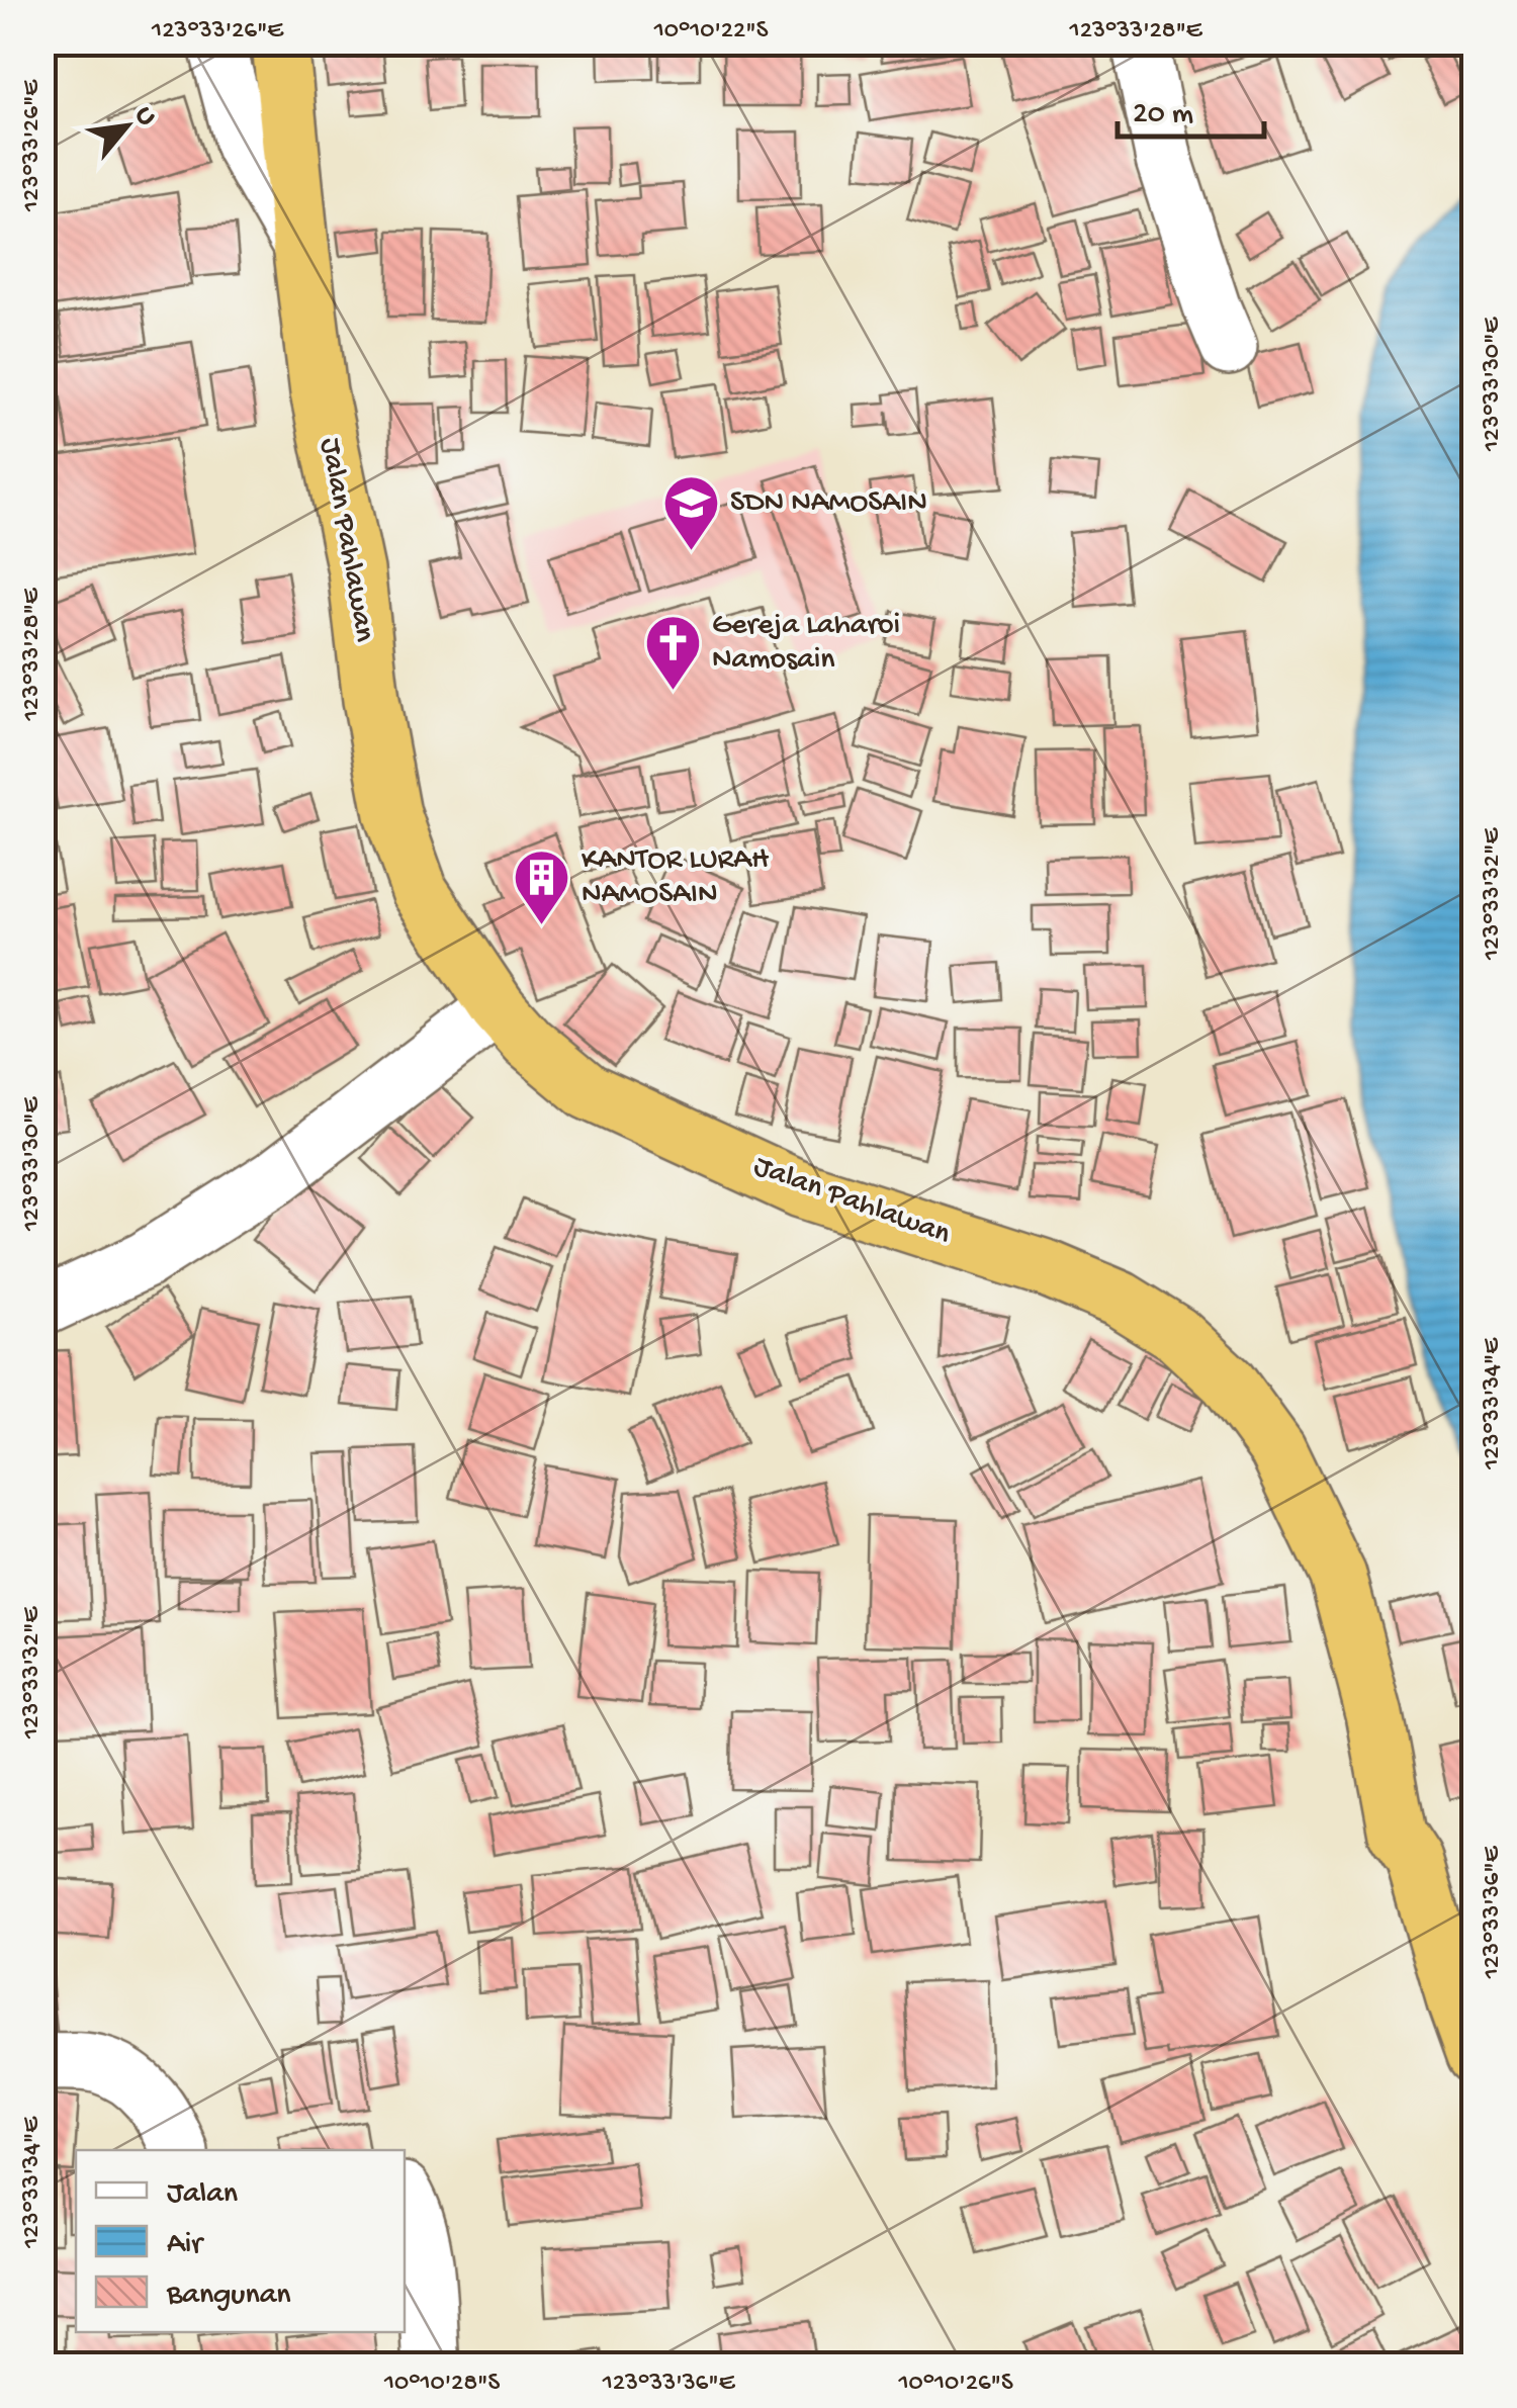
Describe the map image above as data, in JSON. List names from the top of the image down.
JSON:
{
  "streets": {
    "highway": ["Jalan Pahlawan"]
  },
  "places": {
    "school or university": ["SDN NAMOSAIN"],
    "church": ["Gereja Laharoi Namosain"],
    "building": ["KANTOR LURAH NAMOSAIN"]
  },
  "legend": ["Jalan", "Air", "Bangunan"],
  "scale_bar": "20 m",
  "north": "top right",
  "coordinates": [
    "123°33'26\"E",
    "10°10'22\"S",
    "123°33'28\"E",
    "123°33'30\"E",
    "123°33'32\"E",
    "123°33'34\"E",
    "123°33'36\"E",
    "10°10'28\"S",
    "10°10'26\"S"
  ]
}
